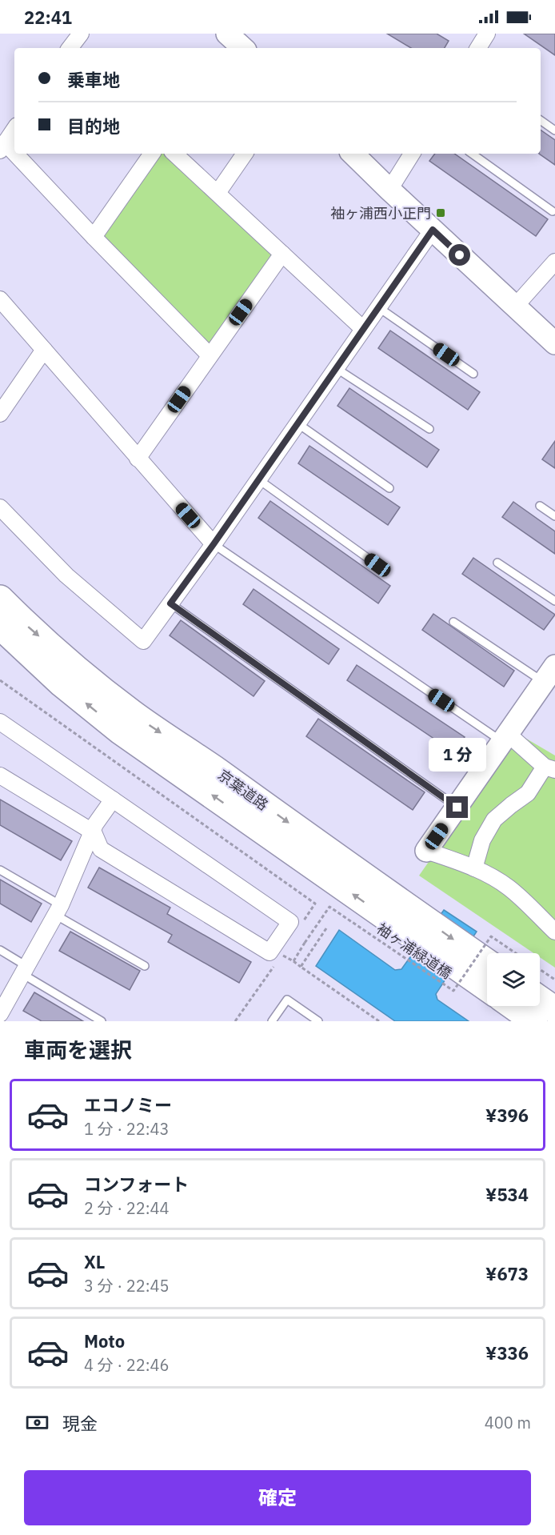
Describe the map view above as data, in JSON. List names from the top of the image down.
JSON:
{
  "streets": {
    "highway": ["京葉道路"],
    "path": ["袖ヶ浦緑道橋"]
  },
  "places": {
    "transit": ["袖ヶ浦西小正門"]
  },
  "page": {
    "status": "22:41",
    "banner": ["乗車地", "目的地"],
    "bubble": "1 分",
    "heading": "車両を選択",
    "list": [
      {
        "name": "エコノミー",
        "note": "1 分 · 22:43",
        "value": "¥396"
      },
      {
        "name": "コンフォート",
        "note": "2 分 · 22:44",
        "value": "¥534"
      },
      {
        "name": "XL",
        "note": "3 分 · 22:45",
        "value": "¥673"
      },
      {
        "name": "Moto",
        "note": "4 分 · 22:46",
        "value": "¥336"
      }
    ],
    "pay": ["現金", "400 m"],
    "buttons": "確定"
  }
}
